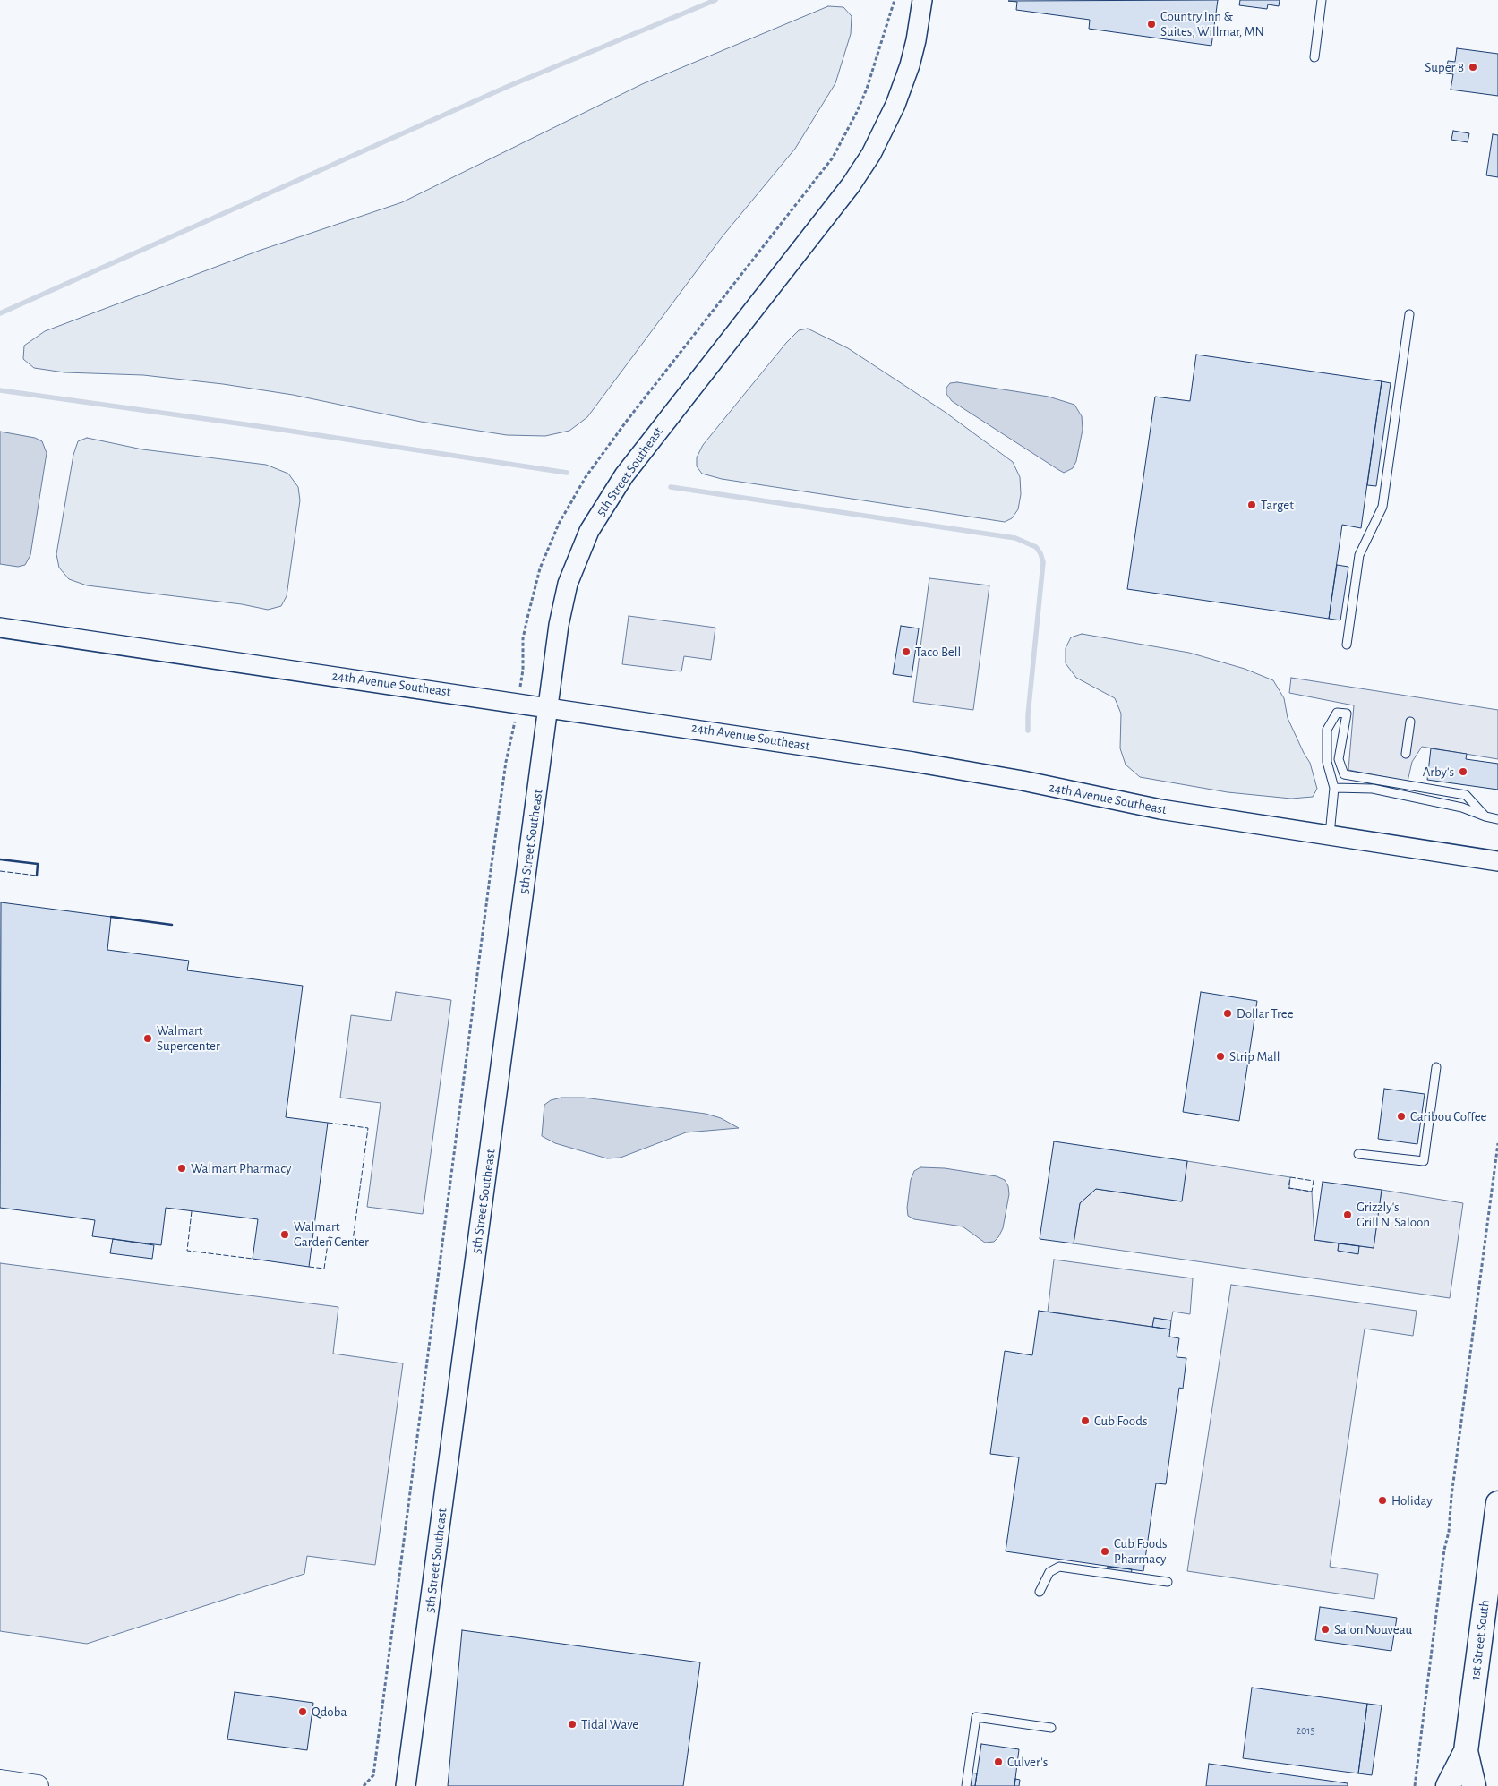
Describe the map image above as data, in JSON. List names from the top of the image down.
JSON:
{
  "streets": {
    "main road": ["1st Street South"],
    "street": ["5th Street Southeast", "24th Avenue Southeast"]
  },
  "crossings": [
    ["5th Street Southeast", "24th Avenue Southeast"]
  ],
  "places": [
    "Country Inn & Suites, Willmar, MN",
    "Super 8",
    "Target",
    "Taco Bell",
    "Arby's",
    "Dollar Tree",
    "Walmart Supercenter",
    "Strip Mall",
    "Caribou Coffee",
    "Walmart Pharmacy",
    "Grizzly's Grill N' Saloon",
    "Walmart Garden Center",
    "Cub Foods",
    "Holiday",
    "Cub Foods Pharmacy",
    "Salon Nouveau",
    "Qdoba",
    "Tidal Wave",
    "Culver's"
  ],
  "house_numbers": ["2015"]
}
